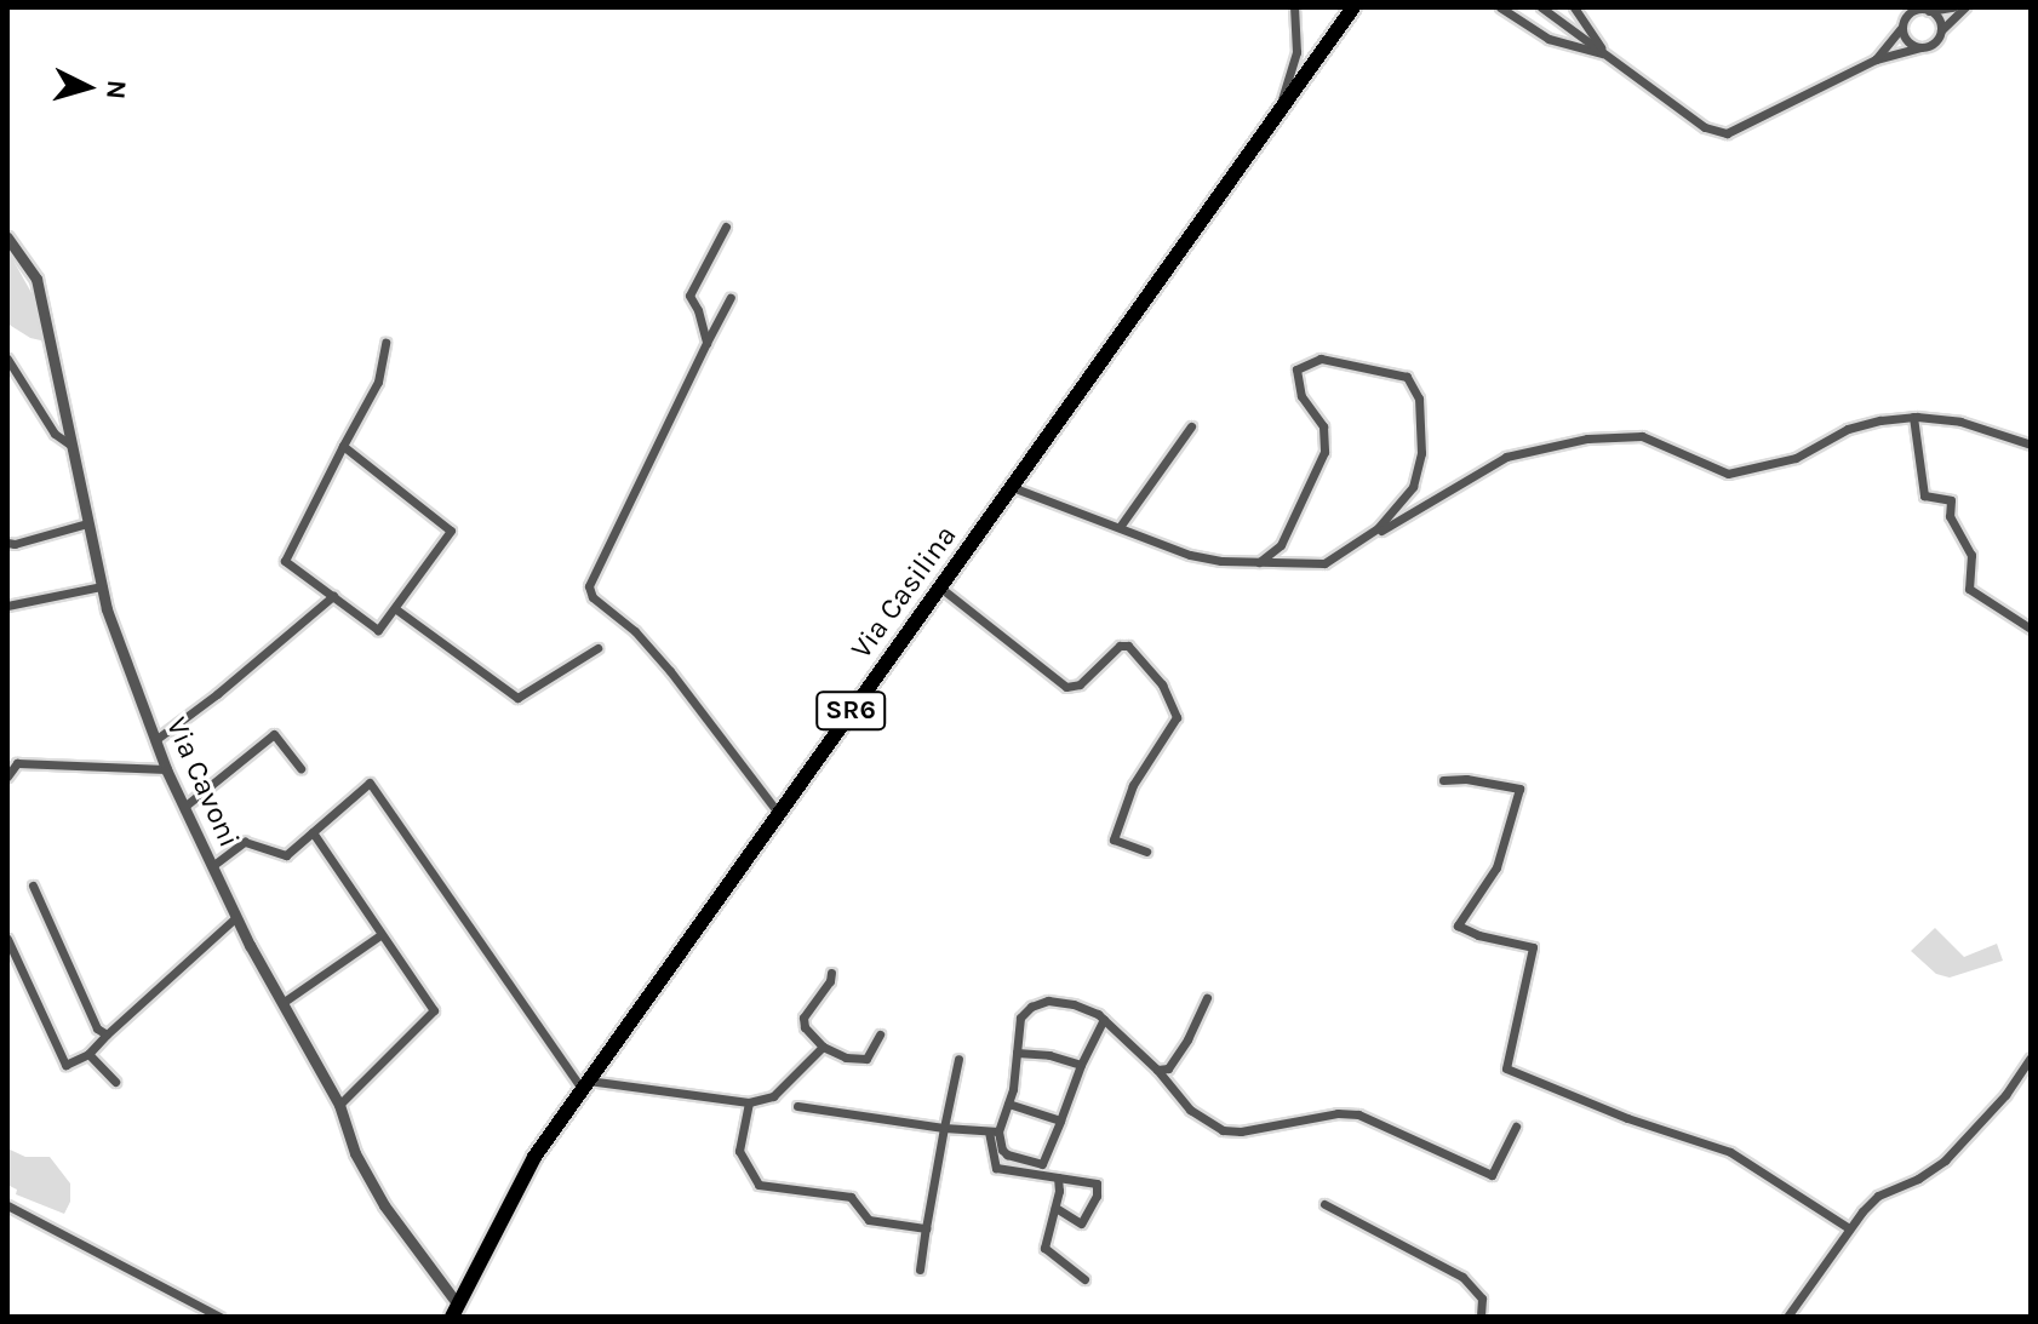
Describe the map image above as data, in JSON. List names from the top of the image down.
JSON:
{
  "streets": {
    "main road": ["Via Casilina", "SR6"],
    "street": ["Via Cavoni"]
  },
  "crossings": [
    ["Via Casilina", "Via Cavoni"]
  ],
  "north": "right"
}
